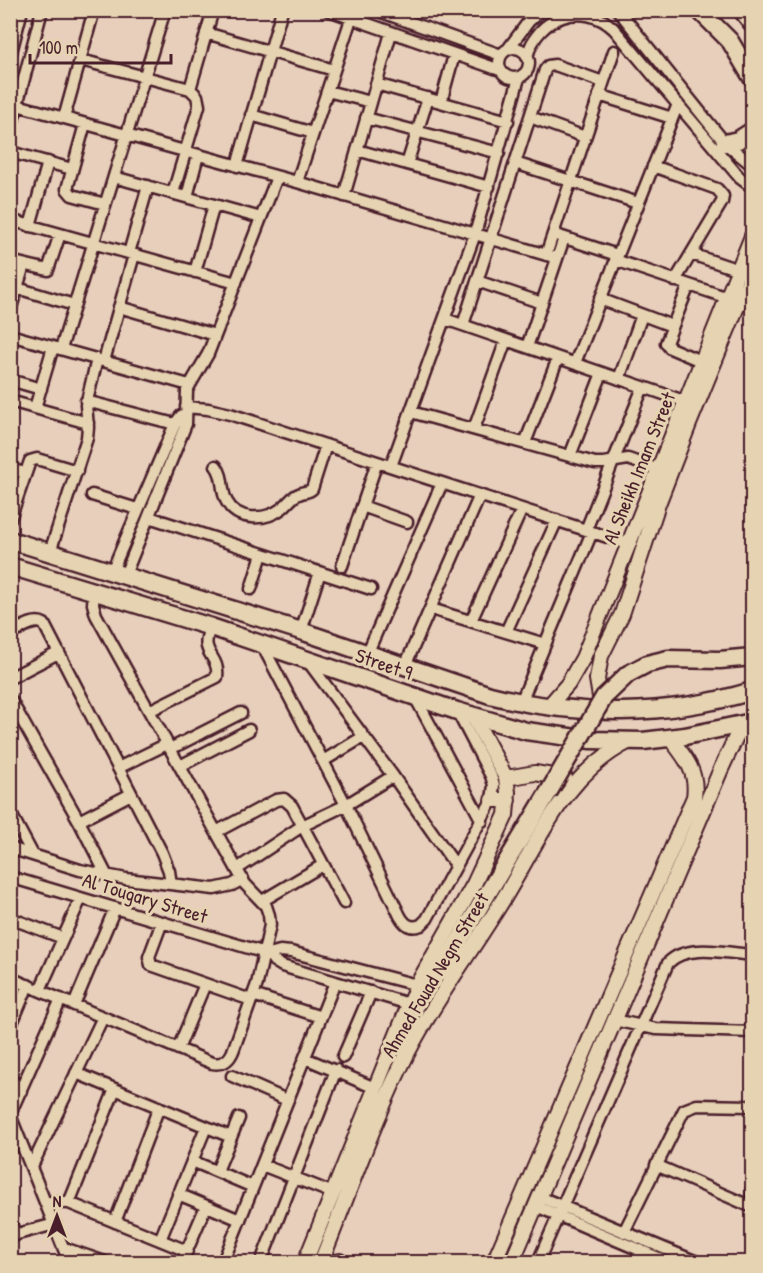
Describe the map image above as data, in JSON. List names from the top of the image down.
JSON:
{
  "streets": {
    "main road": ["Street 9"],
    "street": ["Al Sheikh Imam Street", "Al Tougary Street", "Ahmed Fouad Negm Street"]
  },
  "crossings": [
    ["Al Sheikh Imam Street", "Street 9"],
    ["Street 9", "Ahmed Fouad Negm Street"],
    ["Al Tougary Street", "Ahmed Fouad Negm Street"]
  ],
  "scale_bar": "100 m",
  "north": "top"
}
